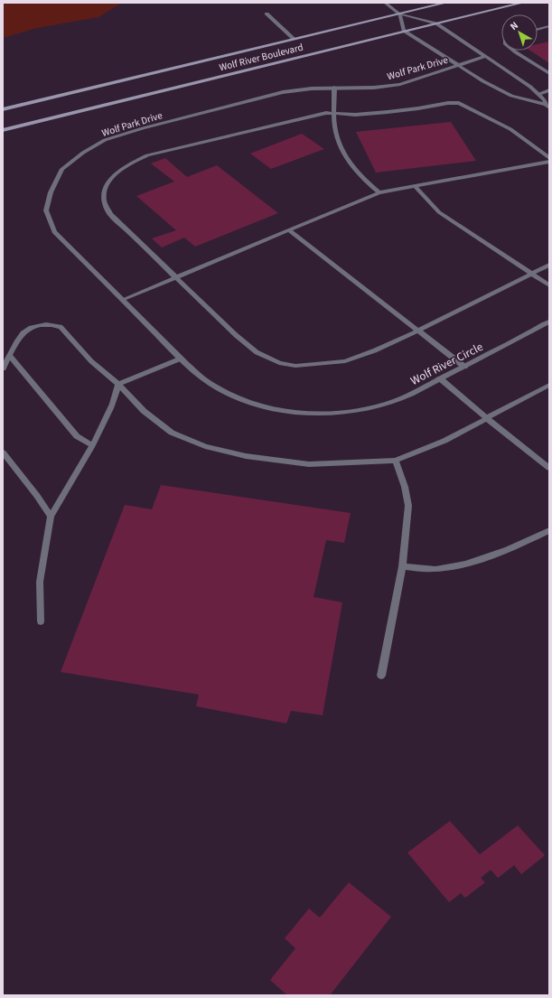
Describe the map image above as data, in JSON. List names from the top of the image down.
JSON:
{
  "streets": {
    "main road": ["Wolf River Boulevard"],
    "street": ["Wolf Park Drive", "Wolf River Circle"]
  },
  "crossings": [
    ["Wolf Park Drive", "Wolf River Circle"]
  ],
  "north": "top left"
}
